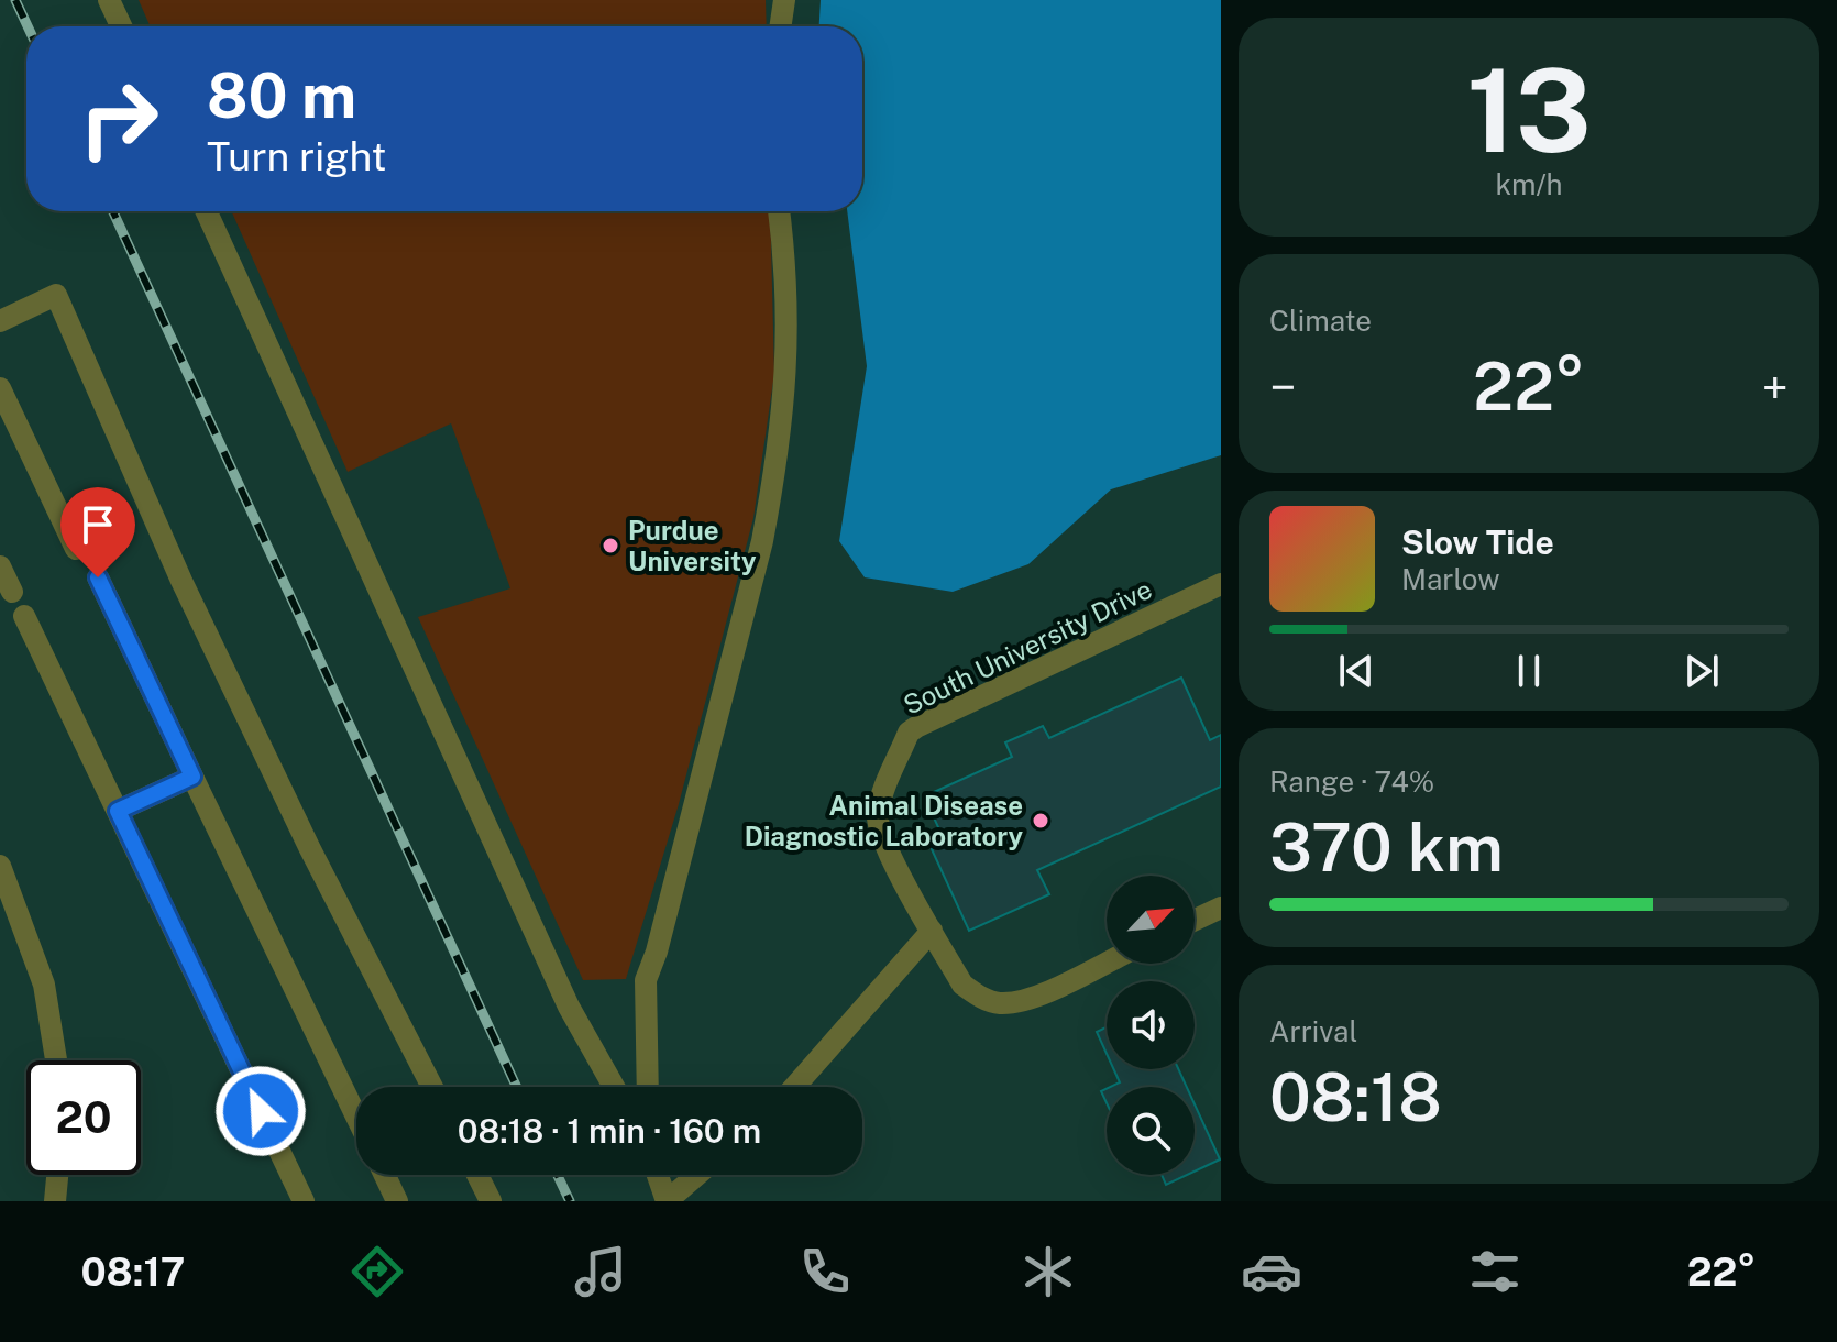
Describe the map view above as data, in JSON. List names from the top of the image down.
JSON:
{
  "streets": {
    "street": ["South University Drive"]
  },
  "places": ["Purdue University", "Animal Disease Diagnostic Laboratory"],
  "north": "top right",
  "page": {
    "tile": [
      ["13", "km/h"],
      "Climate",
      ["Range · 74%", "370 km"],
      ["Arrival", "08:18"]
    ],
    "turn": ["80 m", "Turn right"],
    "heat": ["−", "22°", "+"],
    "song": ["Slow Tide", "Marlow"],
    "limit": "20",
    "trip": "08:18 · 1 min · 160 m",
    "tabs": ["08:17", "22°"]
  }
}
